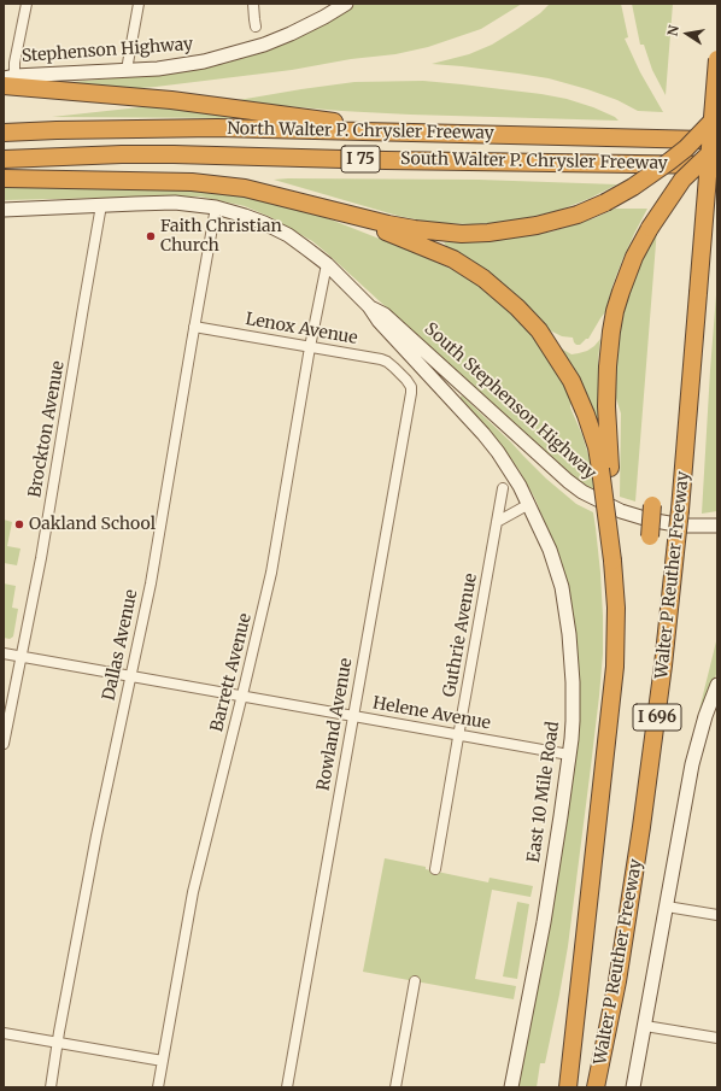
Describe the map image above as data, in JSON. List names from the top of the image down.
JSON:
{
  "streets": {
    "highway": [
      "North Walter P. Chrysler Freeway",
      "I 75",
      "South Walter P. Chrysler Freeway",
      "Walter P Reuther Freeway",
      "I 696"
    ],
    "main road": ["Stephenson Highway", "South Stephenson Highway", "East 10 Mile Road"],
    "street": [
      "Lenox Avenue",
      "Brockton Avenue",
      "Guthrie Avenue",
      "Dallas Avenue",
      "Barrett Avenue",
      "Helene Avenue",
      "Rowland Avenue"
    ]
  },
  "crossings": [
    ["Lenox Avenue", "Dallas Avenue"],
    ["Lenox Avenue", "Barrett Avenue"],
    ["Lenox Avenue", "Rowland Avenue"],
    ["South Stephenson Highway", "Brockton Avenue"],
    ["South Stephenson Highway", "Dallas Avenue"],
    ["South Stephenson Highway", "Barrett Avenue"],
    ["South Stephenson Highway", "East 10 Mile Road"],
    ["Brockton Avenue", "Helene Avenue"],
    ["Guthrie Avenue", "Helene Avenue"],
    ["Dallas Avenue", "Helene Avenue"],
    ["Barrett Avenue", "Helene Avenue"],
    ["Helene Avenue", "Rowland Avenue"],
    ["Helene Avenue", "East 10 Mile Road"]
  ],
  "places": ["Faith Christian Church", "Oakland School"],
  "north": "left"
}
